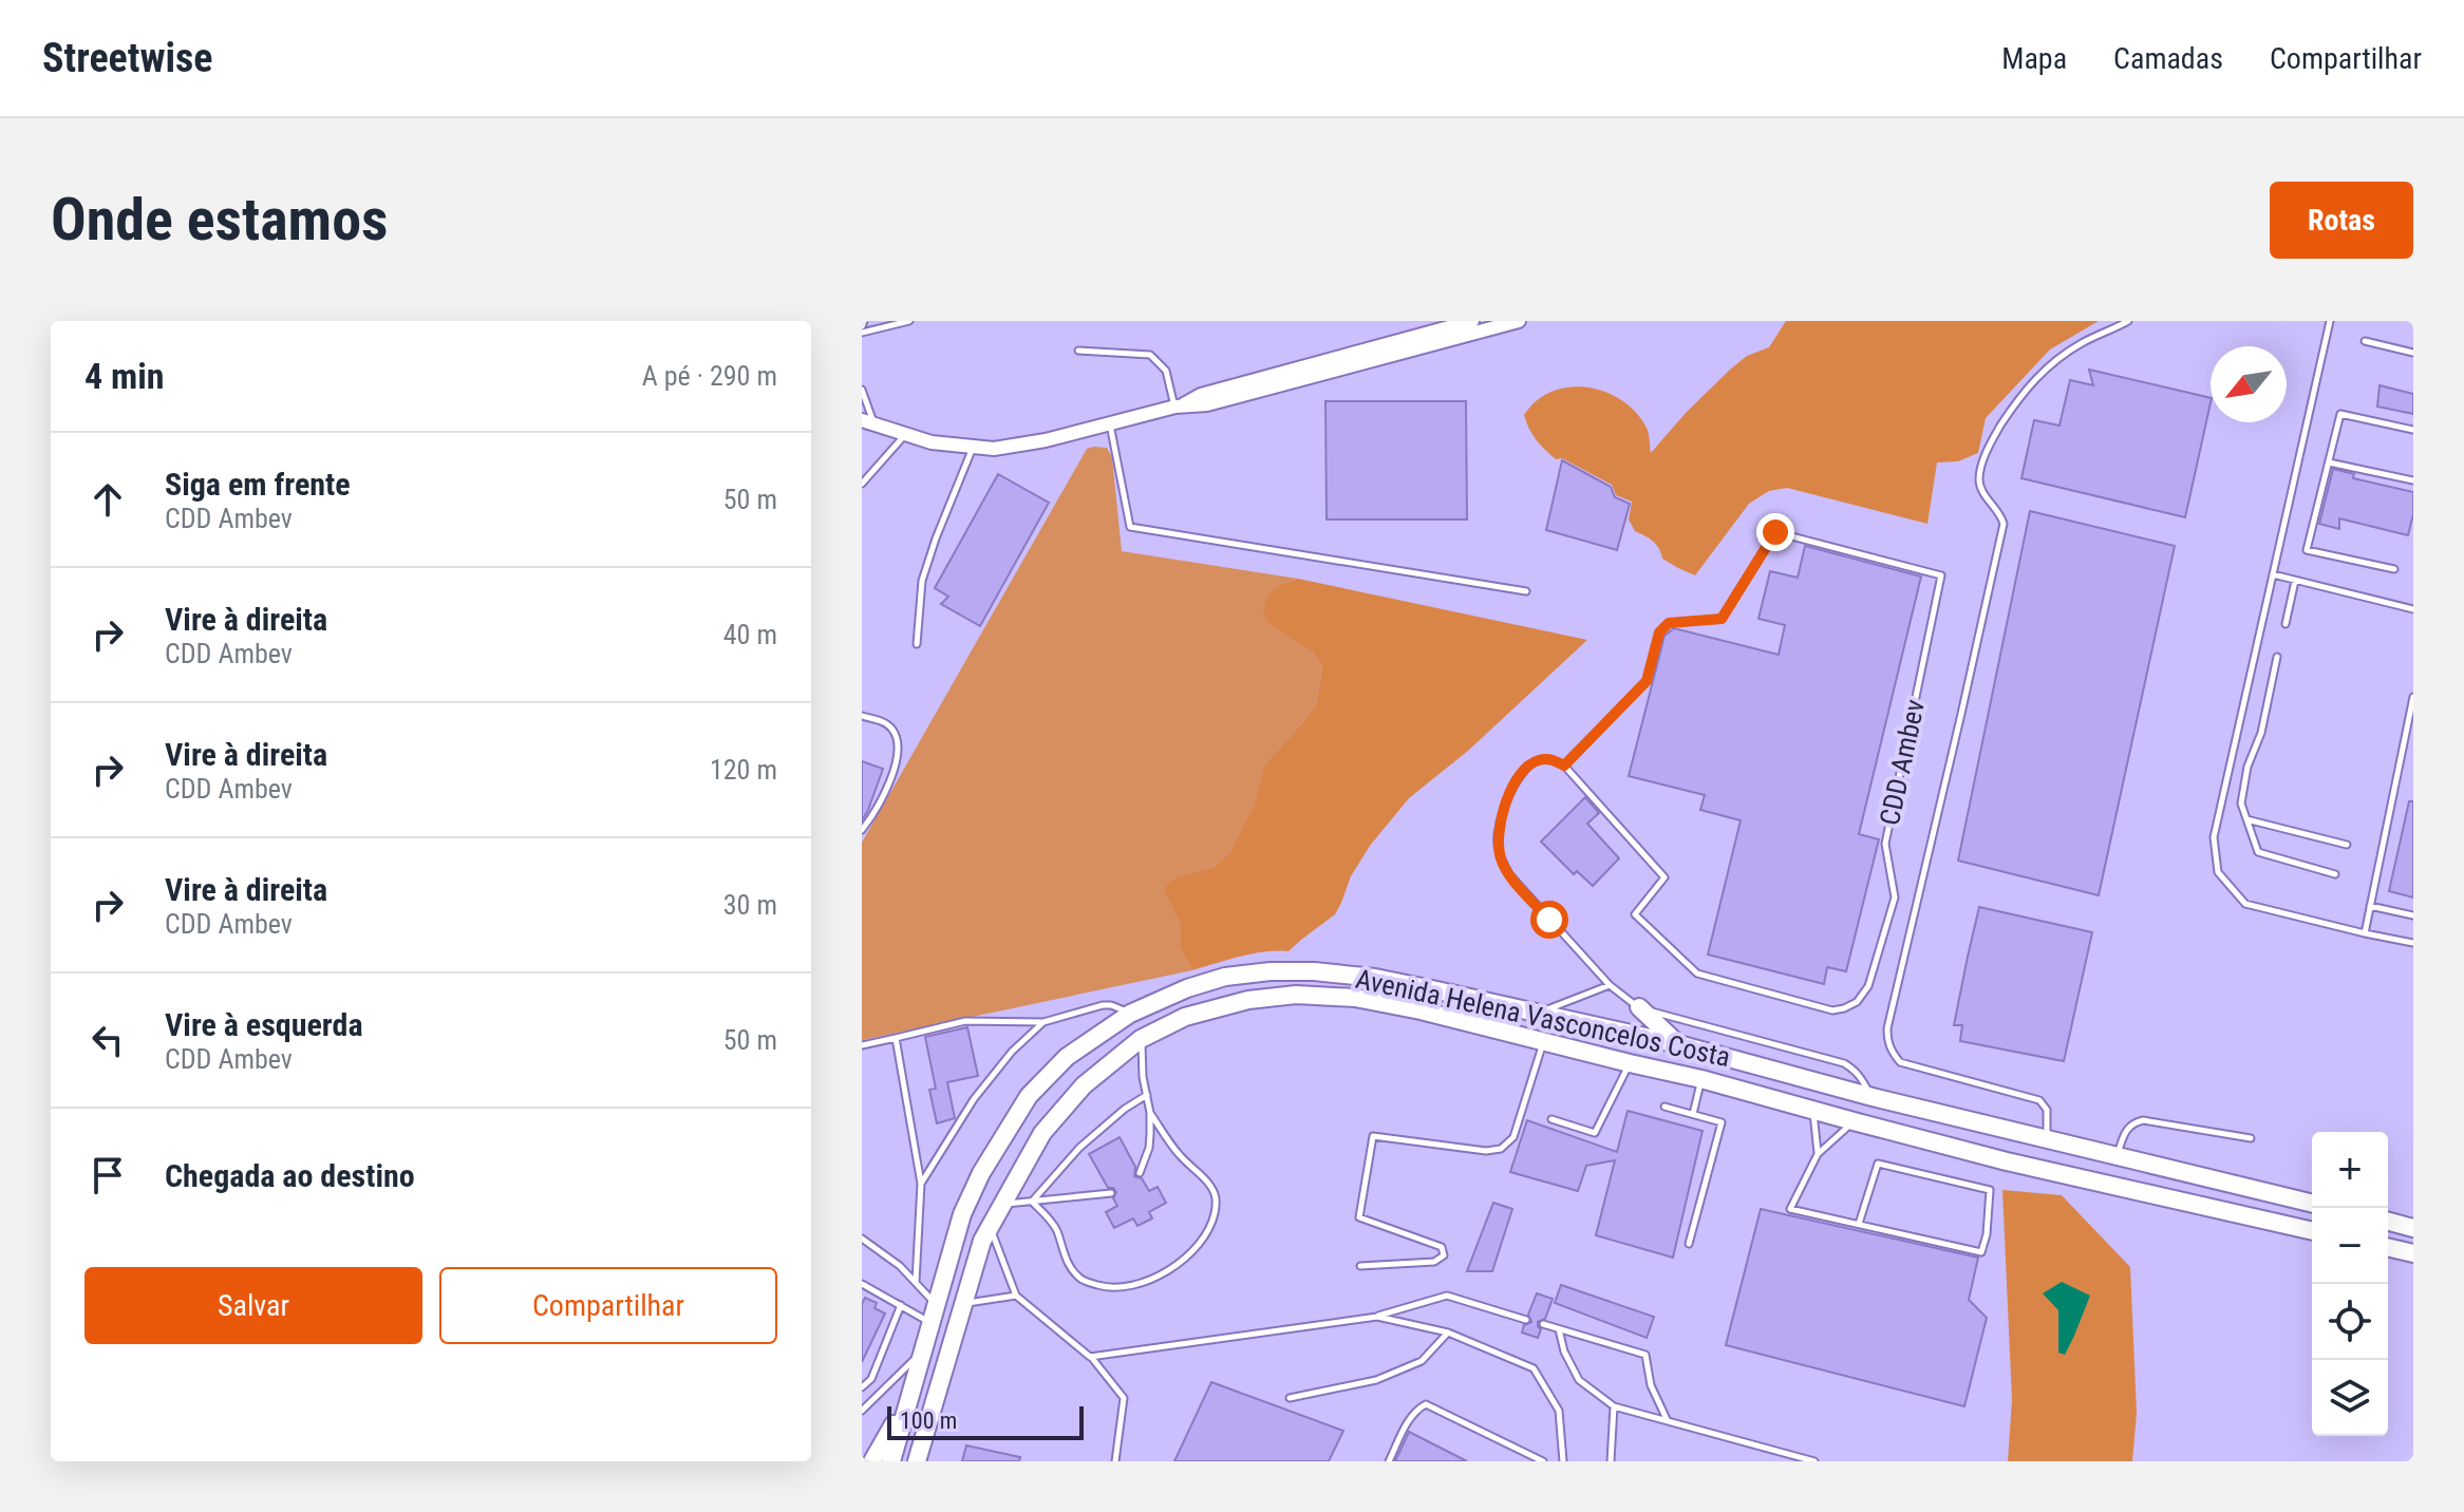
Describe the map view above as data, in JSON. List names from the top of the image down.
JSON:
{
  "streets": {
    "highway": ["Avenida Helena Vasconcelos Costa"],
    "lane": ["CDD Ambev"]
  },
  "scale_bar": "100 m",
  "north": "bottom left",
  "page": {
    "header": "Streetwise",
    "nav": ["Mapa", "Camadas", "Compartilhar"],
    "buttons": [
      "Rotas",
      ["Salvar", "Compartilhar"]
    ],
    "title": "Onde estamos",
    "heading": ["4 min", "A pé · 290 m"],
    "list": [
      ["Siga em frente", "CDD Ambev", "50 m"],
      ["Vire à direita", "CDD Ambev", "40 m"],
      ["Vire à direita", "CDD Ambev", "120 m"],
      ["Vire à direita", "CDD Ambev", "30 m"],
      ["Vire à esquerda", "CDD Ambev", "50 m"],
      "Chegada ao destino"
    ],
    "map_buttons": ["+", "−"],
    "scale": "100 m"
  }
}
